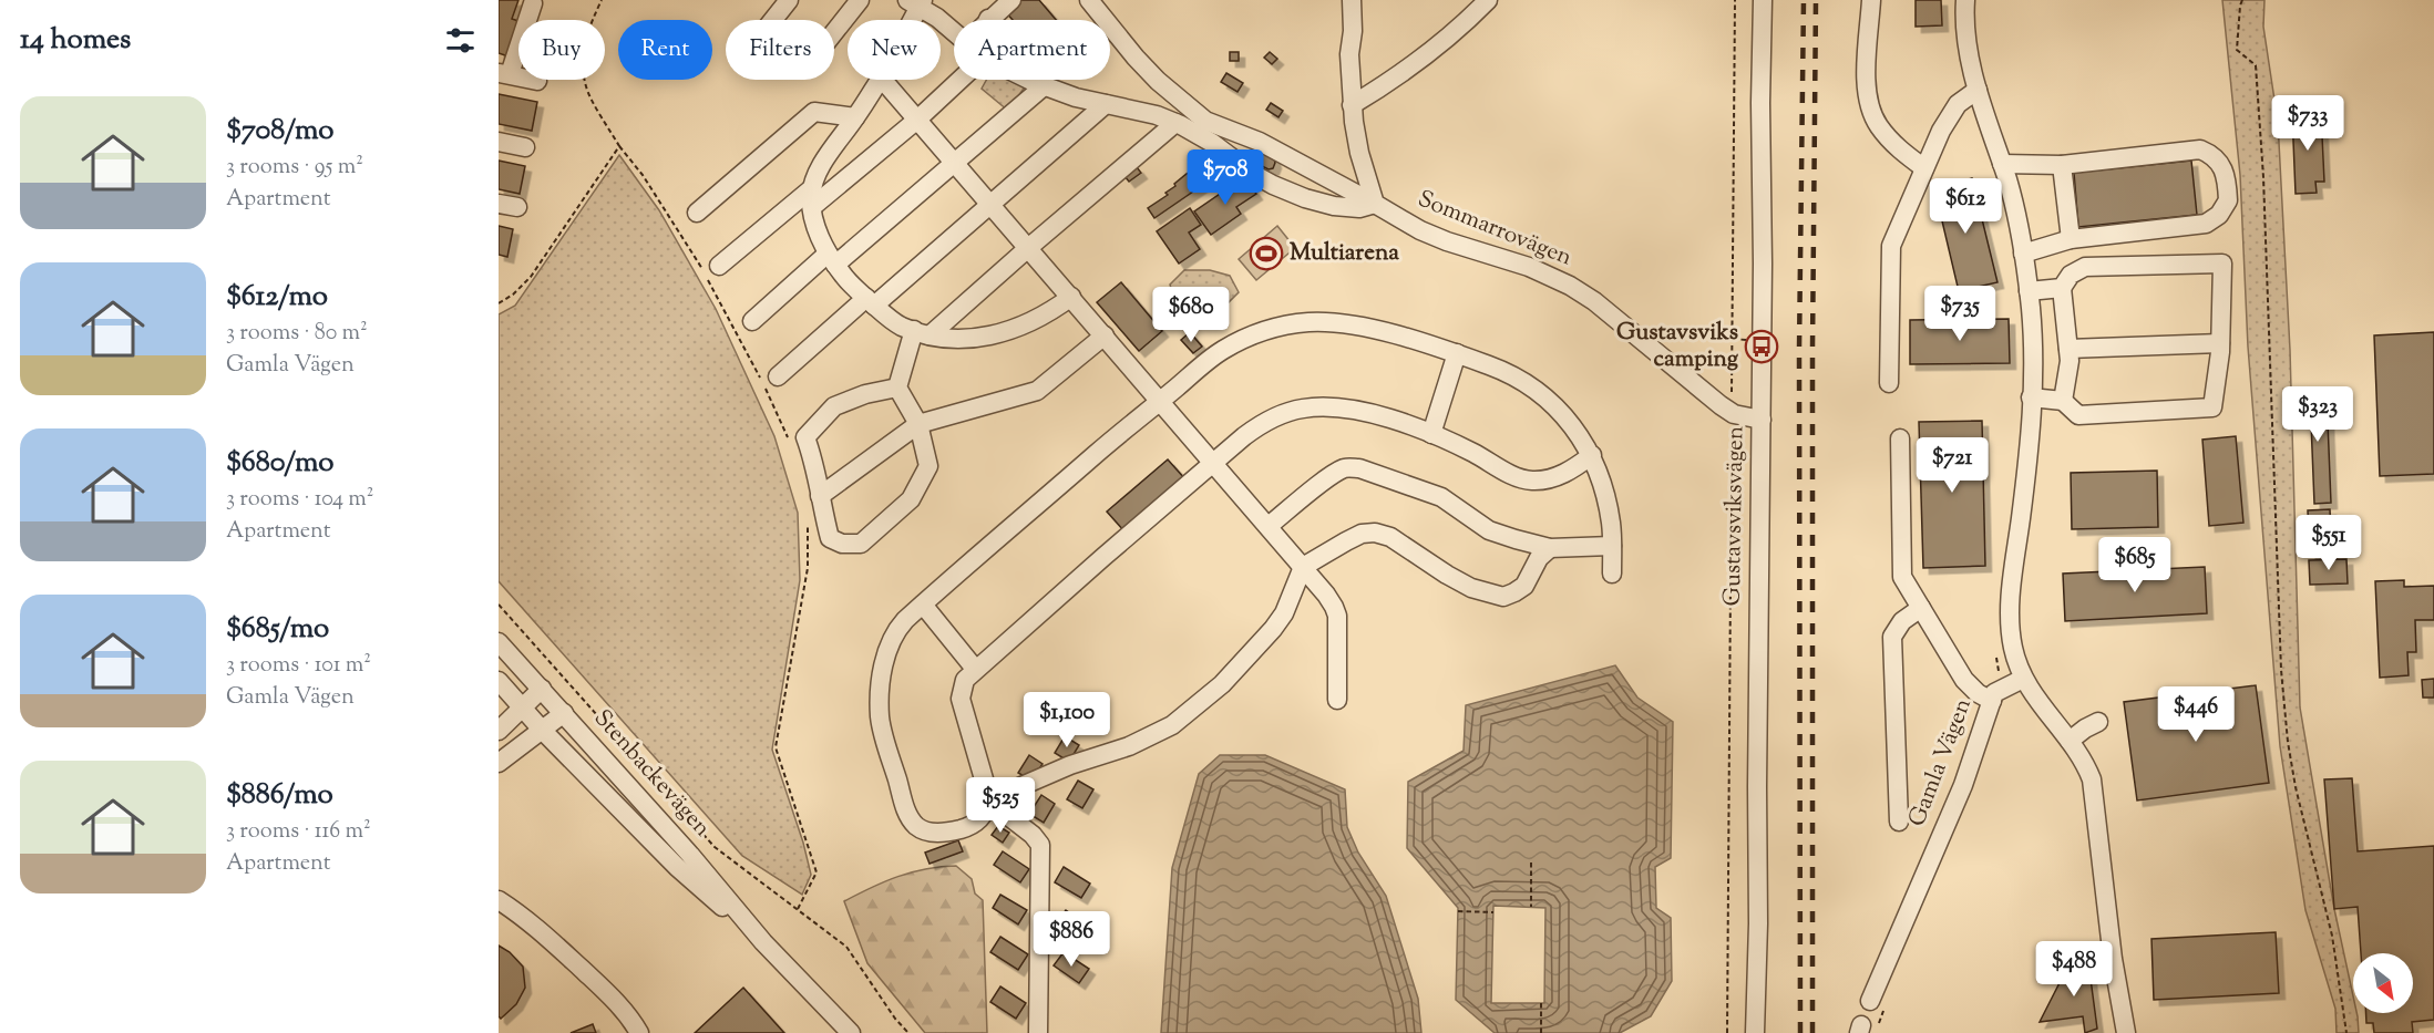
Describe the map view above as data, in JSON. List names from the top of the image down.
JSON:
{
  "streets": {
    "street": [
      "Sommarrovägen",
      "Gustavsviksvägen",
      "Gamla Vägen",
      "Stenbackevägen"
    ]
  },
  "crossings": [
    ["Sommarrovägen", "Gustavsviksvägen"]
  ],
  "places": {
    "sports": ["Multiarena"],
    "bus stop": ["Gustavsviks camping"]
  },
  "north": "bottom right",
  "page": {
    "heading": "14 homes",
    "chip": [
      "Buy",
      "Rent",
      "Filters",
      "New",
      "Apartment"
    ],
    "list": [
      {
        "name": "$708/mo",
        "note": "3 rooms · 95 m² · Apartment"
      },
      {
        "name": "$612/mo",
        "note": "3 rooms · 80 m² · Gamla Vägen"
      },
      {
        "name": "$680/mo",
        "note": "3 rooms · 104 m² · Apartment"
      },
      {
        "name": "$685/mo",
        "note": "3 rooms · 101 m² · Gamla Vägen"
      },
      {
        "name": "$886/mo",
        "note": "3 rooms · 116 m² · Apartment"
      }
    ],
    "price": [
      "$733",
      "$708",
      "$612",
      "$735",
      "$680",
      "$323",
      "$721",
      "$551",
      "$685",
      "$446",
      "$1,100",
      "$525",
      "$886",
      "$488"
    ]
  }
}
